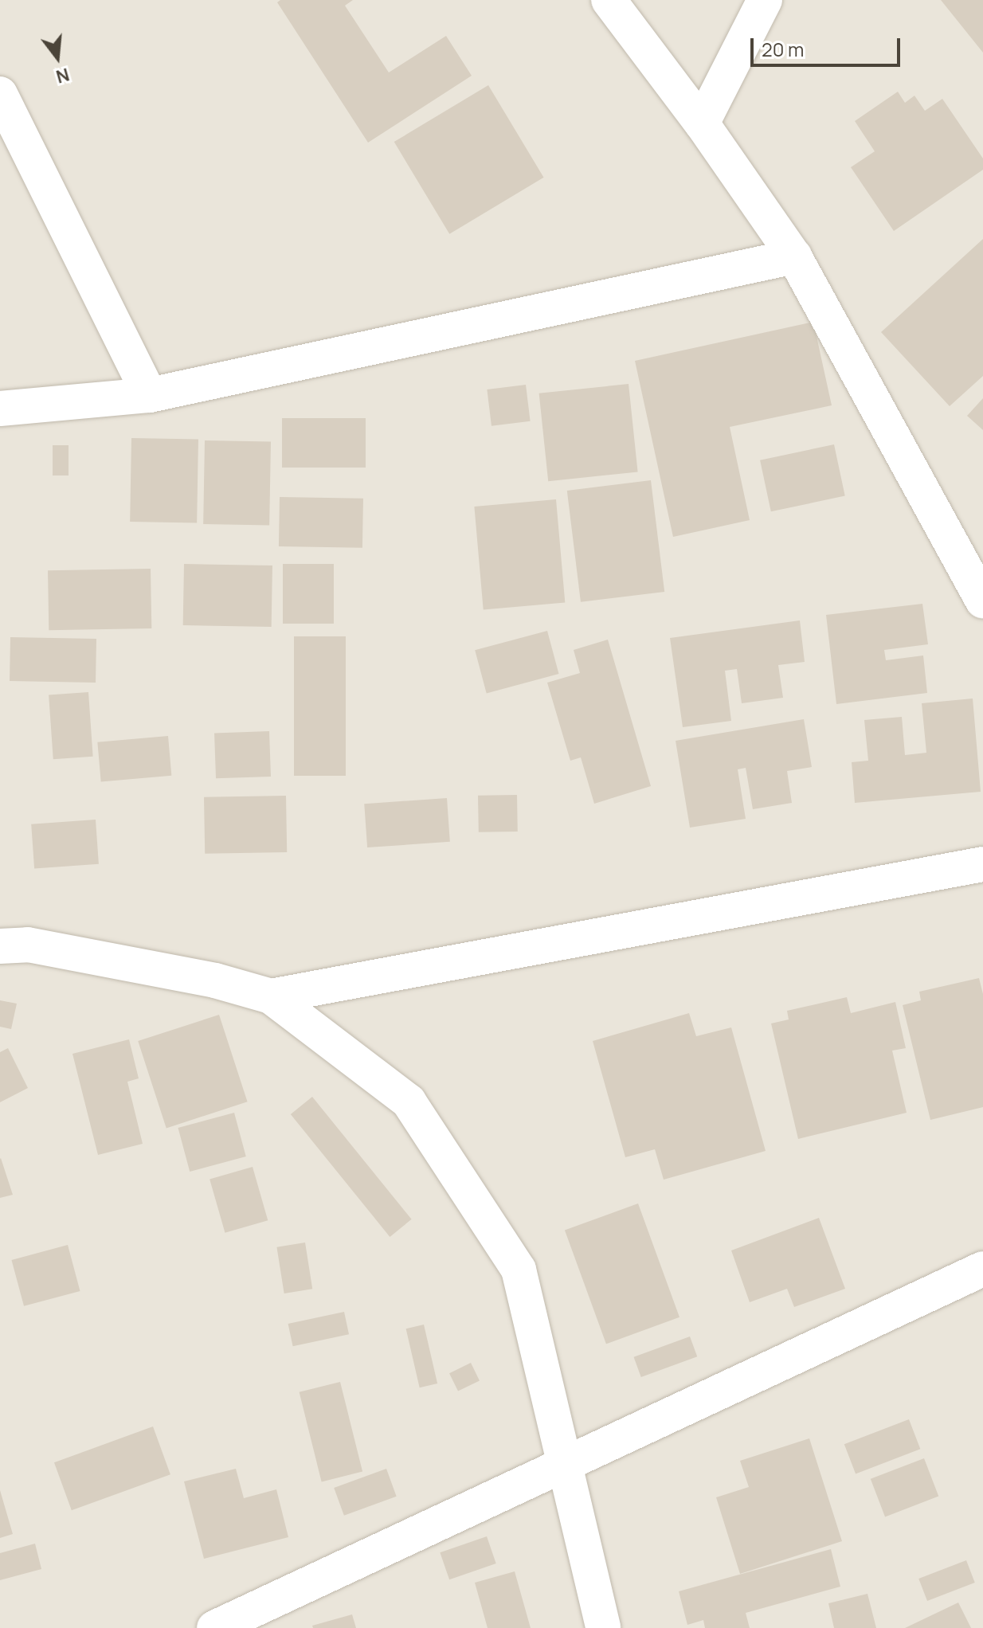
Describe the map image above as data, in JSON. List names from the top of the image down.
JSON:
{
  "scale_bar": "20 m",
  "north": "bottom"
}
